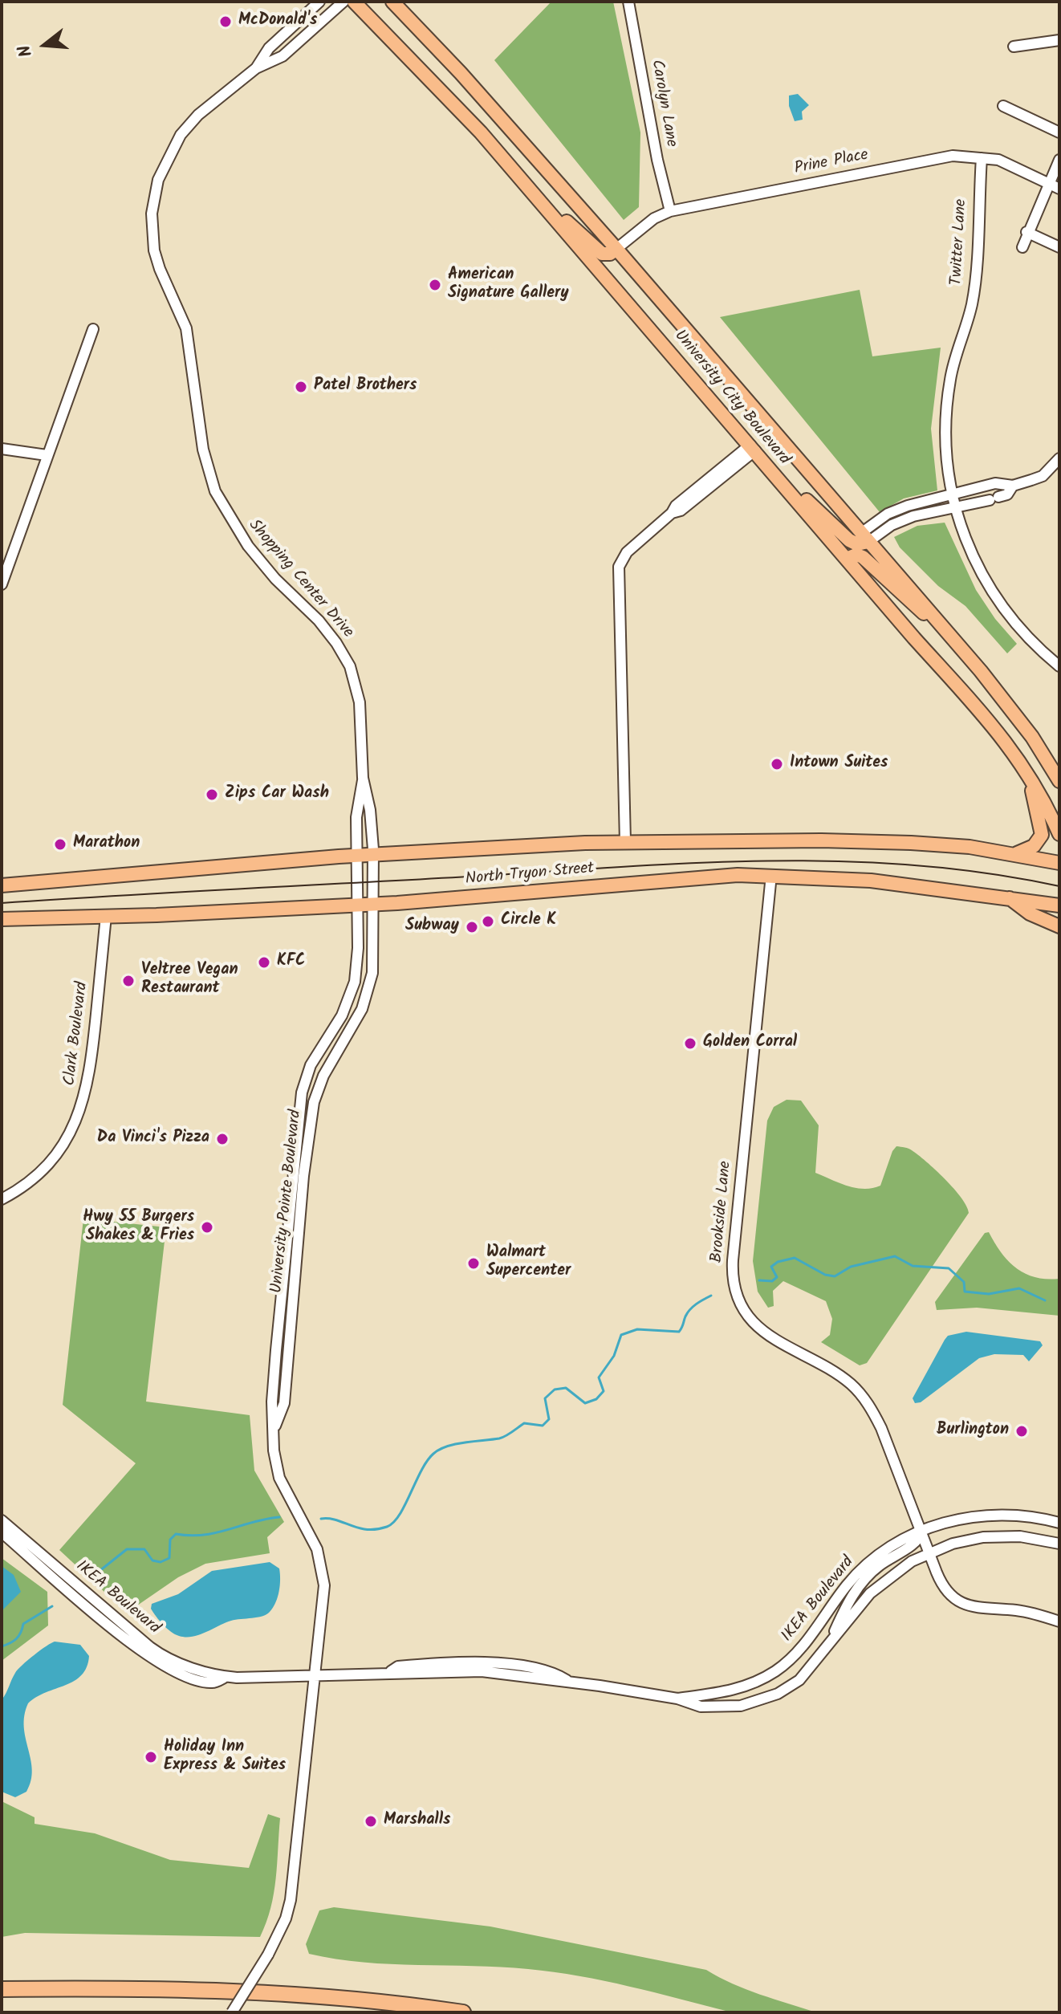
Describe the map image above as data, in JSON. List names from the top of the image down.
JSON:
{
  "streets": {
    "main road": ["University City Boulevard", "North Tryon Street"],
    "street": [
      "Carolyn Lane",
      "Prine Place",
      "Twitter Lane",
      "Shopping Center Drive",
      "Clark Boulevard",
      "University Pointe Boulevard",
      "Brookside Lane",
      "IKEA Boulevard"
    ]
  },
  "crossings": [
    ["Carolyn Lane", "Prine Place"],
    ["Prine Place", "Twitter Lane"],
    ["Prine Place", "University City Boulevard"],
    ["Shopping Center Drive", "North Tryon Street"],
    ["Shopping Center Drive", "University Pointe Boulevard"],
    ["North Tryon Street", "Clark Boulevard"],
    ["North Tryon Street", "University Pointe Boulevard"],
    ["North Tryon Street", "Brookside Lane"],
    ["University Pointe Boulevard", "IKEA Boulevard"],
    ["Brookside Lane", "IKEA Boulevard"]
  ],
  "places": [
    "McDonald's",
    "American Signature Gallery",
    "Patel Brothers",
    "Intown Suites",
    "Zips Car Wash",
    "Marathon",
    "Circle K",
    "Subway",
    "KFC",
    "Veltree Vegan Restaurant",
    "Golden Corral",
    "Da Vinci's Pizza",
    "Hwy 55 Burgers Shakes & Fries",
    "Walmart Supercenter",
    "Burlington",
    "Holiday Inn Express & Suites",
    "Marshalls"
  ],
  "north": "left"
}
